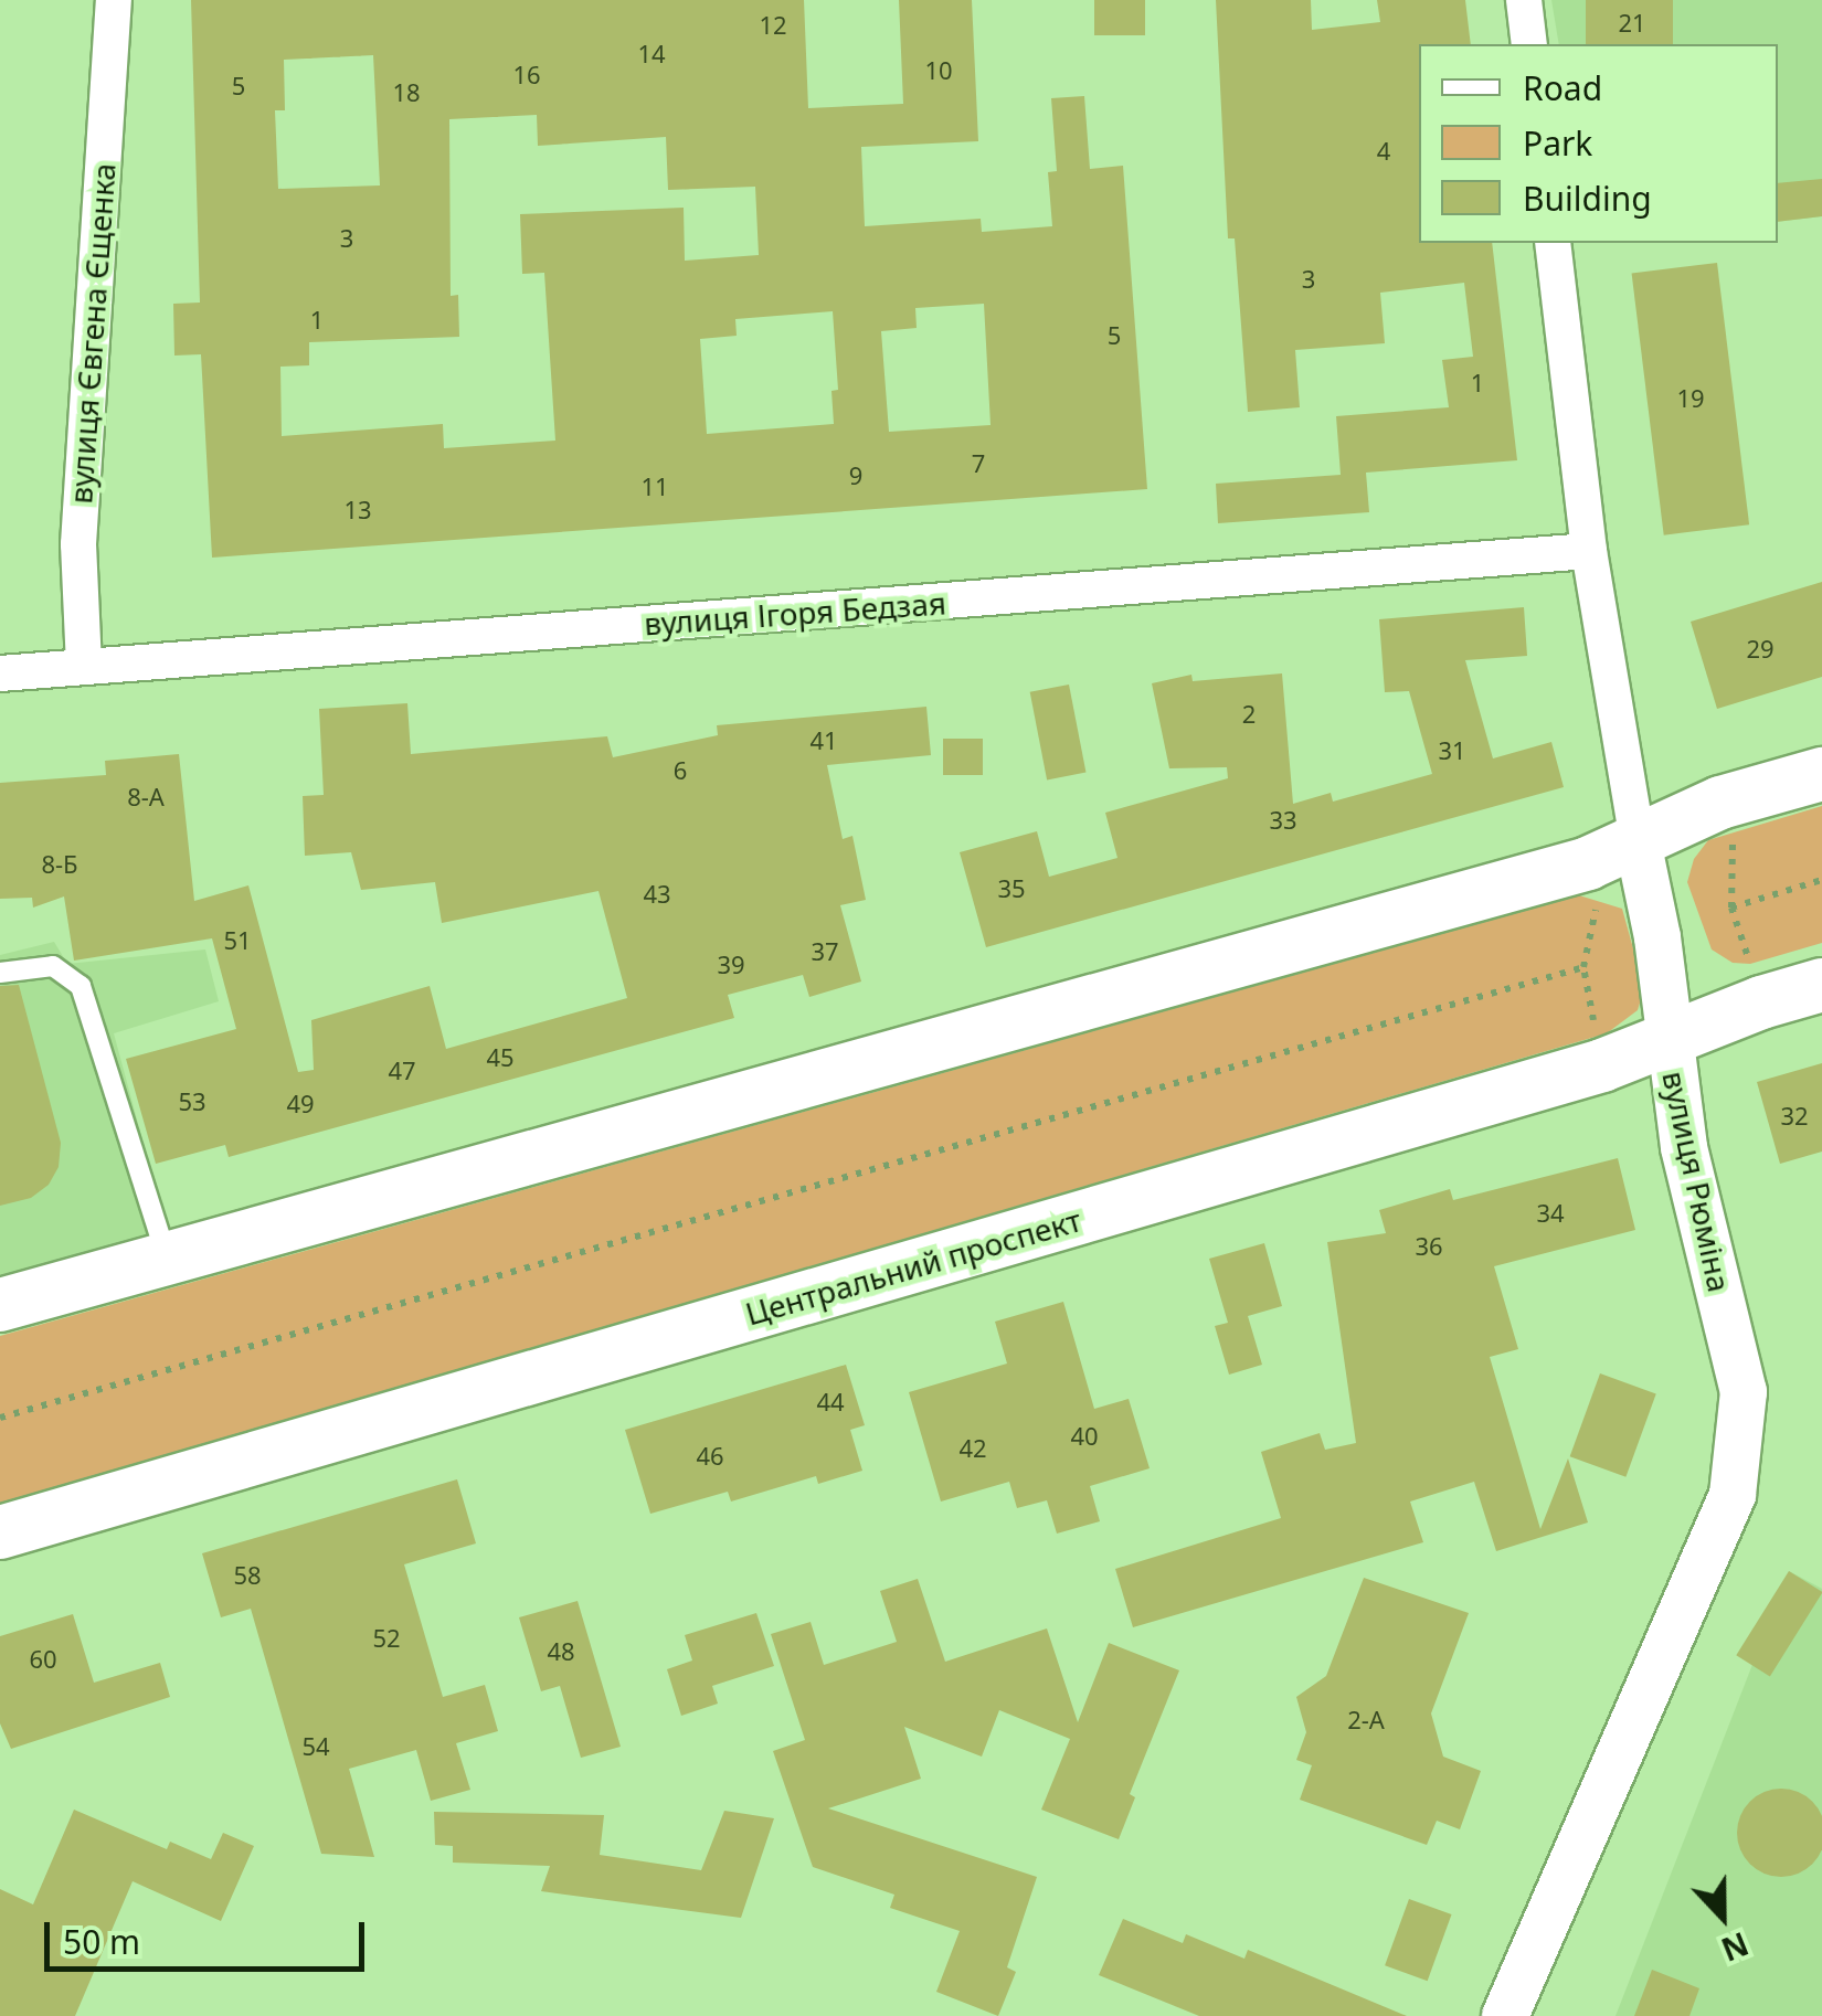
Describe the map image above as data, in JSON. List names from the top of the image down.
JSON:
{
  "streets": {
    "main road": ["Центральний проспект"],
    "street": ["вулиця Євгена Єщенка", "вулиця Ігоря Бедзая", "вулиця Рюміна"]
  },
  "crossings": [
    ["вулиця Євгена Єщенка", "вулиця Ігоря Бедзая"],
    ["вулиця Ігоря Бедзая", "вулиця Рюміна"],
    ["вулиця Рюміна", "Центральний проспект"]
  ],
  "house_numbers": [
    "21",
    "12",
    "14",
    "10",
    "16",
    "5",
    "18",
    "4",
    "3",
    "3",
    "1",
    "5",
    "1",
    "19",
    "7",
    "9",
    "11",
    "13",
    "29",
    "2",
    "41",
    "31",
    "6",
    "8-А",
    "33",
    "8-Б",
    "35",
    "43",
    "51",
    "37",
    "39",
    "45",
    "47",
    "53",
    "49",
    "32",
    "34",
    "36",
    "44",
    "40",
    "42",
    "46",
    "58",
    "52",
    "48",
    "60",
    "2-А",
    "54"
  ],
  "legend": ["Road", "Park", "Building"],
  "scale_bar": "50 m",
  "north": "bottom"
}
